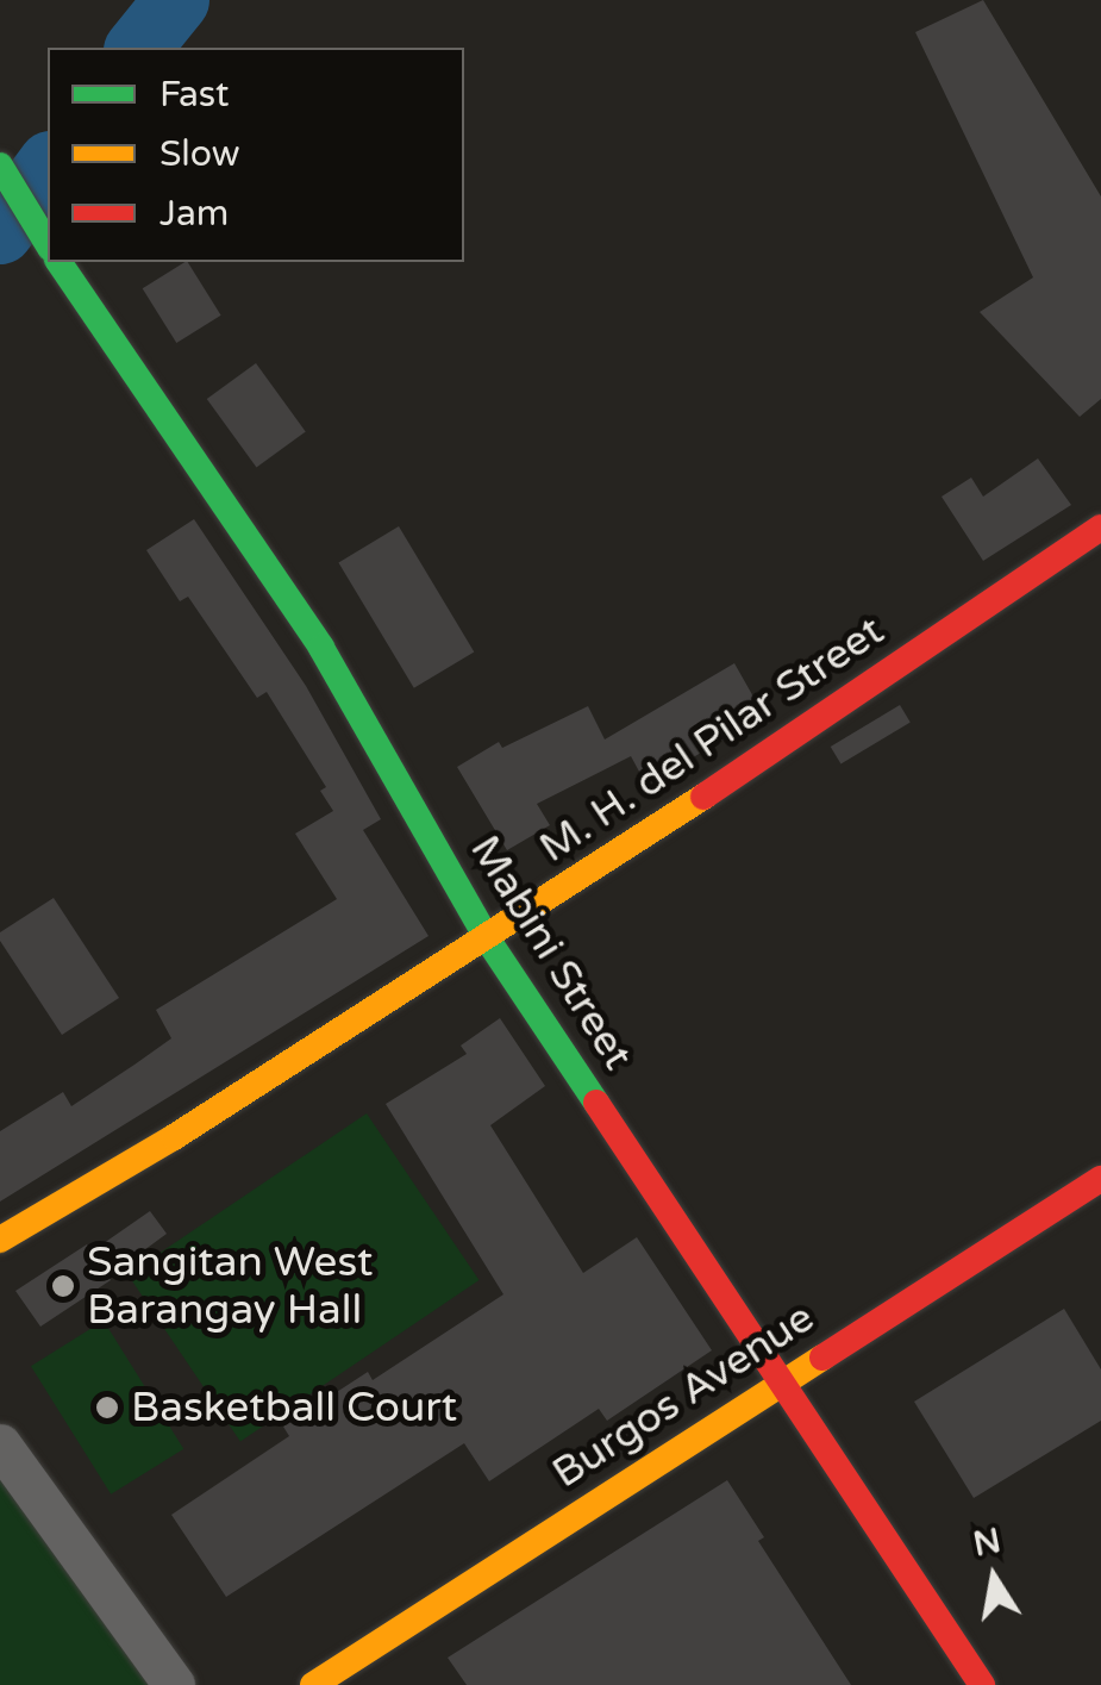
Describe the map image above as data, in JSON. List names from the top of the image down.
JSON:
{
  "streets": {
    "main road": ["M. H. del Pilar Street", "Mabini Street", "Burgos Avenue"]
  },
  "crossings": [
    ["M. H. del Pilar Street", "Mabini Street"],
    ["Mabini Street", "Burgos Avenue"]
  ],
  "places": ["Sangitan West Barangay Hall", "Basketball Court"],
  "legend": ["Fast", "Slow", "Jam"],
  "north": "top"
}
